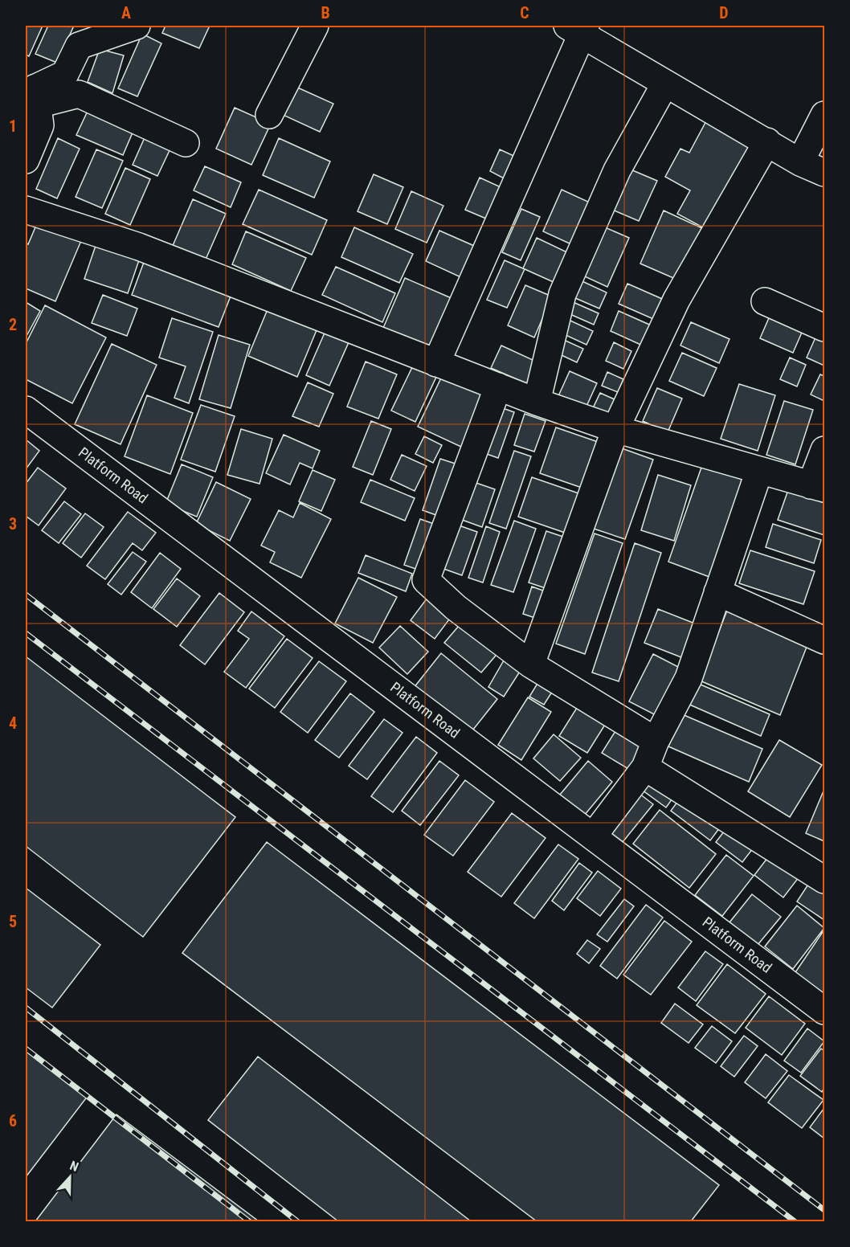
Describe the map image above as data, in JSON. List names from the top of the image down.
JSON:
{
  "streets": {
    "street": ["Platform Road"]
  },
  "north": "top",
  "grid": {
    "columns": [
      "A",
      "B",
      "C",
      "D"
    ],
    "rows": [
      "1",
      "2",
      "3",
      "4",
      "5",
      "6"
    ]
  }
}
